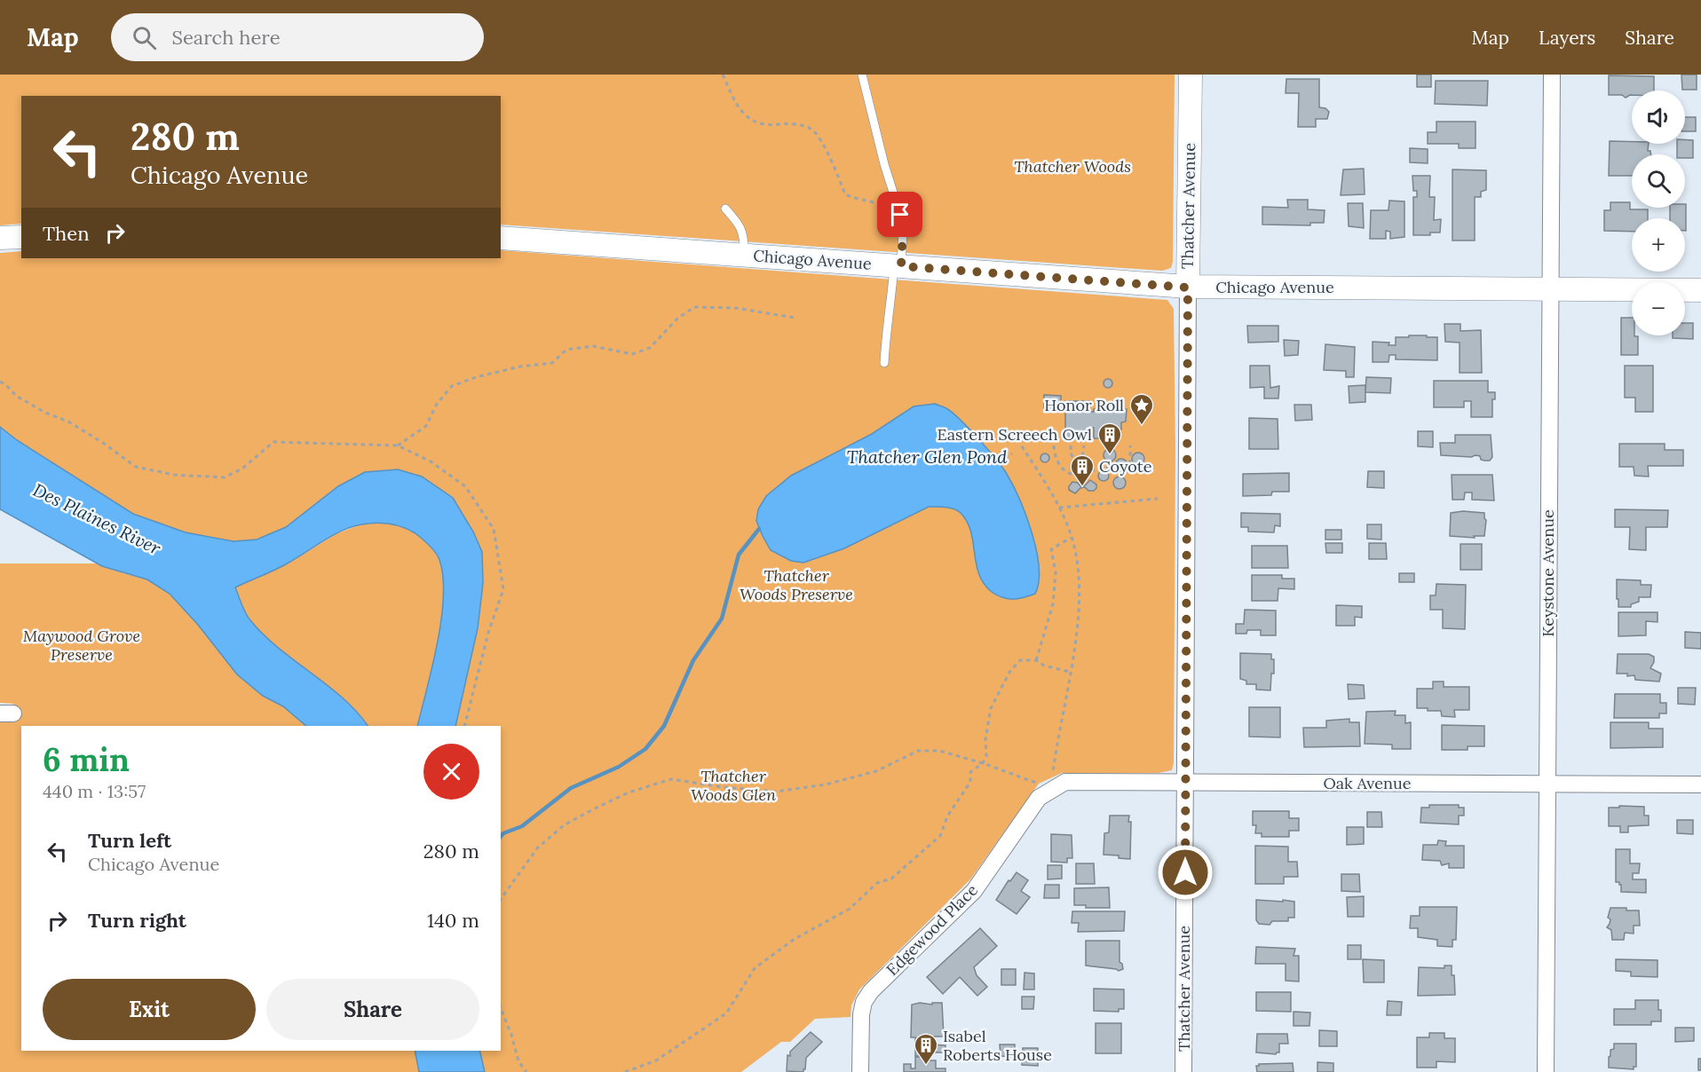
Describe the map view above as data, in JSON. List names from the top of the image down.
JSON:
{
  "streets": {
    "main road": ["Thatcher Avenue", "Chicago Avenue"],
    "street": ["Keystone Avenue", "Oak Avenue", "Edgewood Place"]
  },
  "crossings": [
    ["Thatcher Avenue", "Chicago Avenue"],
    ["Thatcher Avenue", "Oak Avenue"],
    ["Chicago Avenue", "Keystone Avenue"],
    ["Keystone Avenue", "Oak Avenue"],
    ["Oak Avenue", "Edgewood Place"]
  ],
  "water": ["Thatcher Glen Pond", "Des Plaines River"],
  "parks": [
    "Thatcher Woods",
    "Thatcher Woods Preserve",
    "Maywood Grove Preserve",
    "Thatcher Woods Glen"
  ],
  "places": {
    "place": ["Honor Roll"],
    "building": ["Eastern Screech Owl", "Coyote", "Isabel Roberts House"]
  },
  "page": {
    "header": "Map",
    "search": "Search here",
    "nav": ["Map", "Layers", "Share"],
    "map_buttons": ["+", "−"],
    "turn": ["280 m", "Chicago Avenue"],
    "then": "Then",
    "heading": ["6 min", "440 m · 13:57"],
    "list": [
      {
        "name": "Turn left",
        "note": "Chicago Avenue",
        "value": "280 m"
      },
      {
        "name": "Turn right",
        "value": "140 m"
      }
    ],
    "buttons": ["Exit", "Share"]
  }
}
